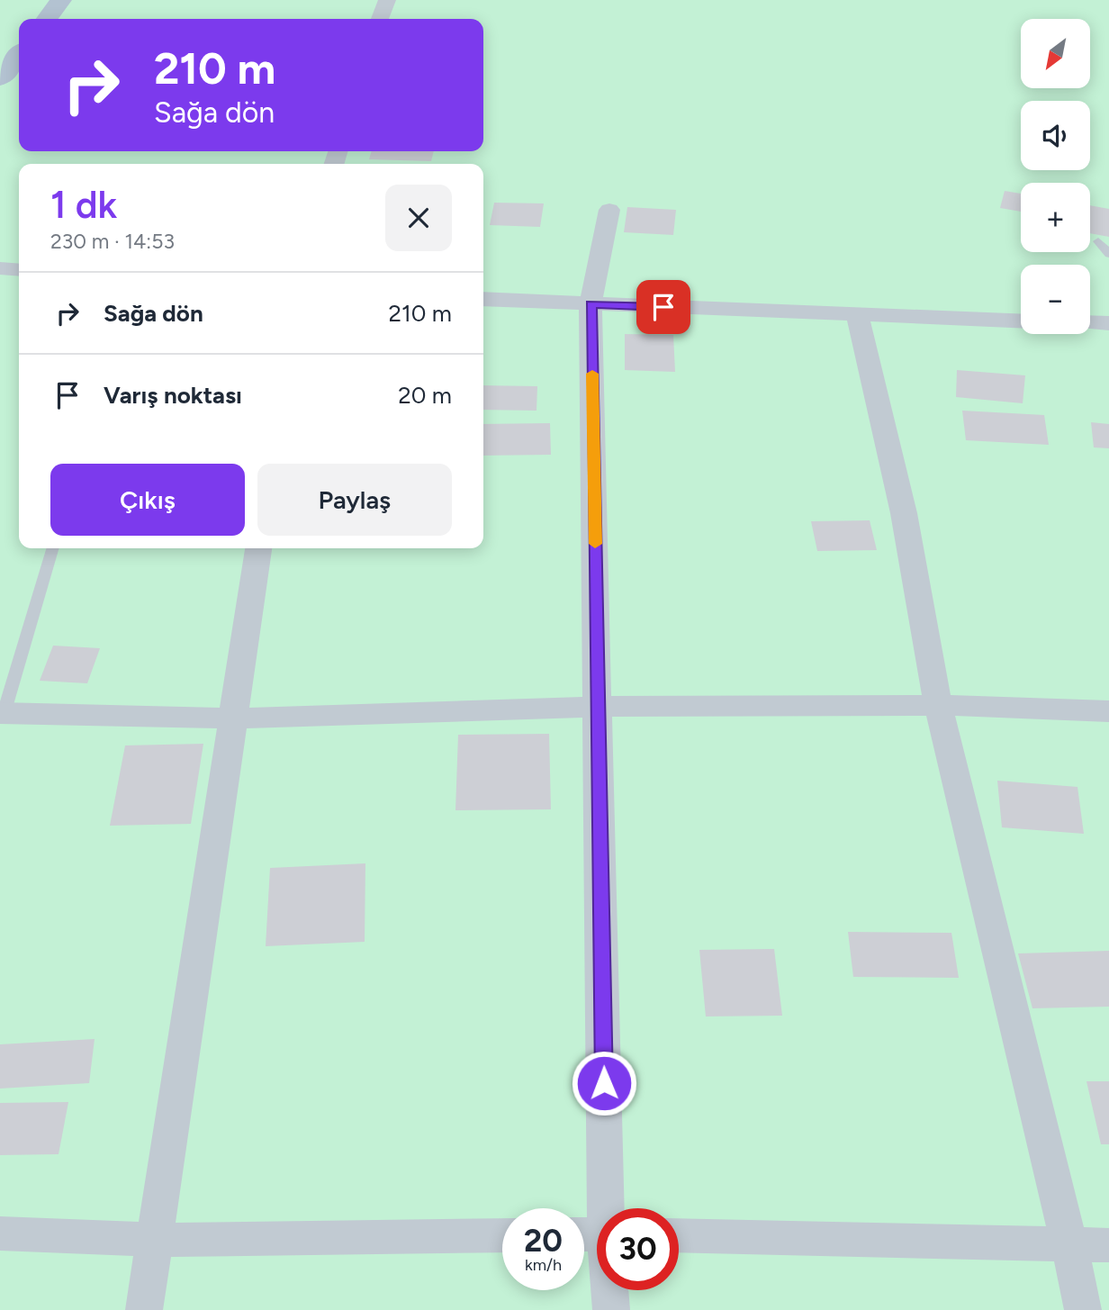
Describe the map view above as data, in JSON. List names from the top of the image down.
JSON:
{
  "north": "bottom left",
  "page": {
    "map_buttons": ["+", "−"],
    "turn": ["210 m", "Sağa dön"],
    "heading": ["1 dk", "230 m · 14:53"],
    "list": [
      {
        "name": "Sağa dön",
        "value": "210 m"
      },
      {
        "name": "Varış noktası",
        "value": "20 m"
      }
    ],
    "buttons": ["Çıkış", "Paylaş"],
    "speed": "20 km/h",
    "limit": "30"
  }
}
